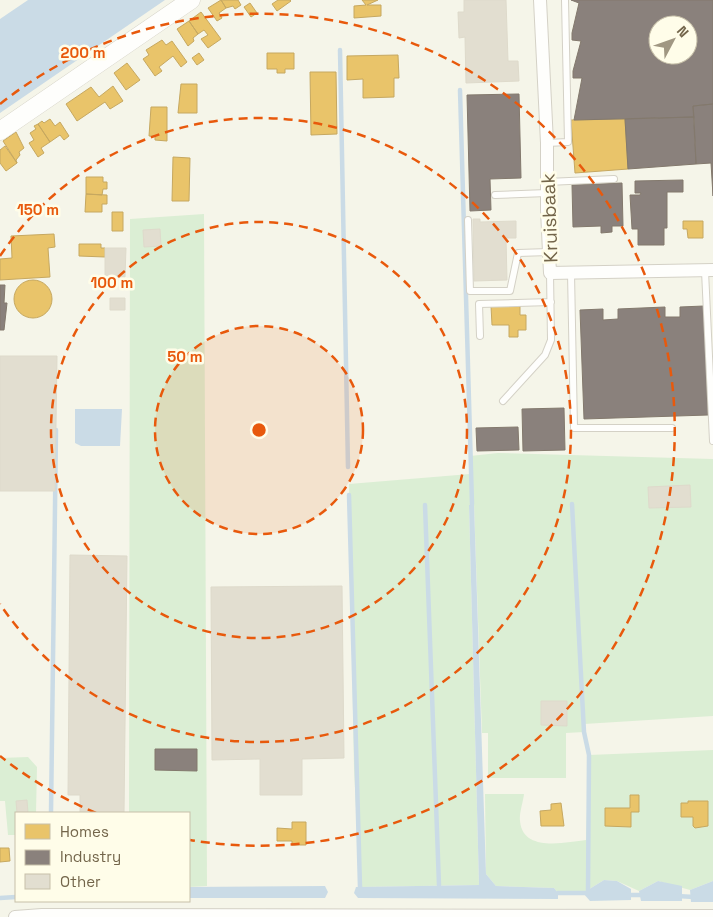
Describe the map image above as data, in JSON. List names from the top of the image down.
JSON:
{
  "streets": {
    "street": ["Kruisbaak"]
  },
  "legend": ["Homes", "Industry", "Other"],
  "north": "top right",
  "rings": [
    "200 m",
    "150 m",
    "100 m",
    "50 m"
  ]
}
